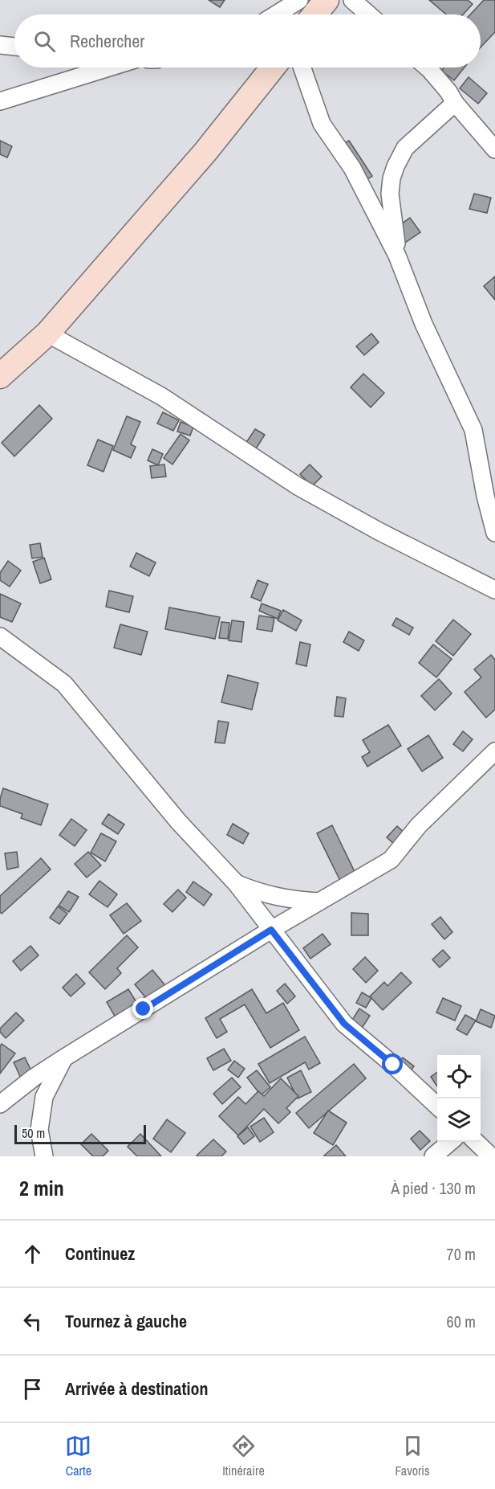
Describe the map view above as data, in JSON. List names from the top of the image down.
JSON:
{
  "scale_bar": "50 m",
  "page": {
    "search": "Rechercher",
    "scale": "50 m",
    "heading": ["2 min", "À pied · 130 m"],
    "list": [
      ["Continuez", "70 m"],
      ["Tournez à gauche", "60 m"],
      "Arrivée à destination"
    ],
    "nav": ["Carte", "Itinéraire", "Favoris"]
  }
}
